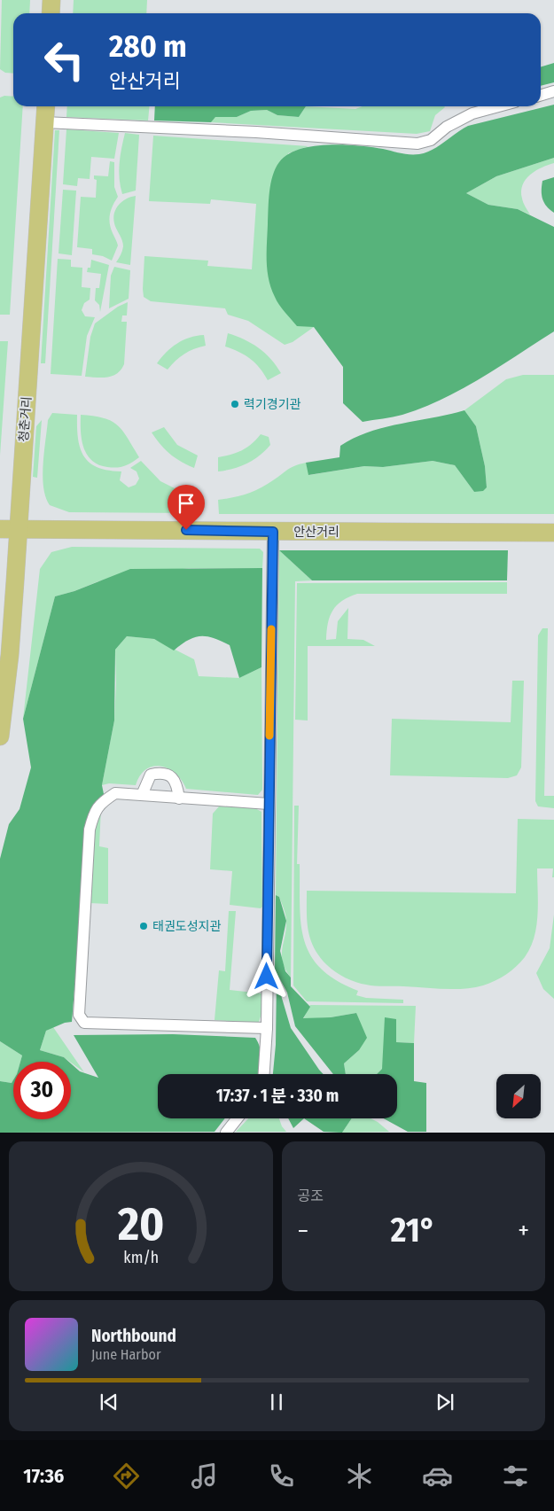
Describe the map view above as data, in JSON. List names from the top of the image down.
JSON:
{
  "streets": {
    "main road": ["청춘거리", "안산거리"]
  },
  "crossings": [
    ["청춘거리", "안산거리"]
  ],
  "places": ["력기경기관", "태권도성지관"],
  "north": "bottom left",
  "page": {
    "turn": ["280 m", "안산거리"],
    "limit": "30",
    "trip": "17:37 · 1 분 · 330 m",
    "tile": "공조",
    "heat": ["−", "21°", "+"],
    "song": ["Northbound", "June Harbor"],
    "tabs": "17:36",
    "gauge": ["20", "km/h"]
  }
}
